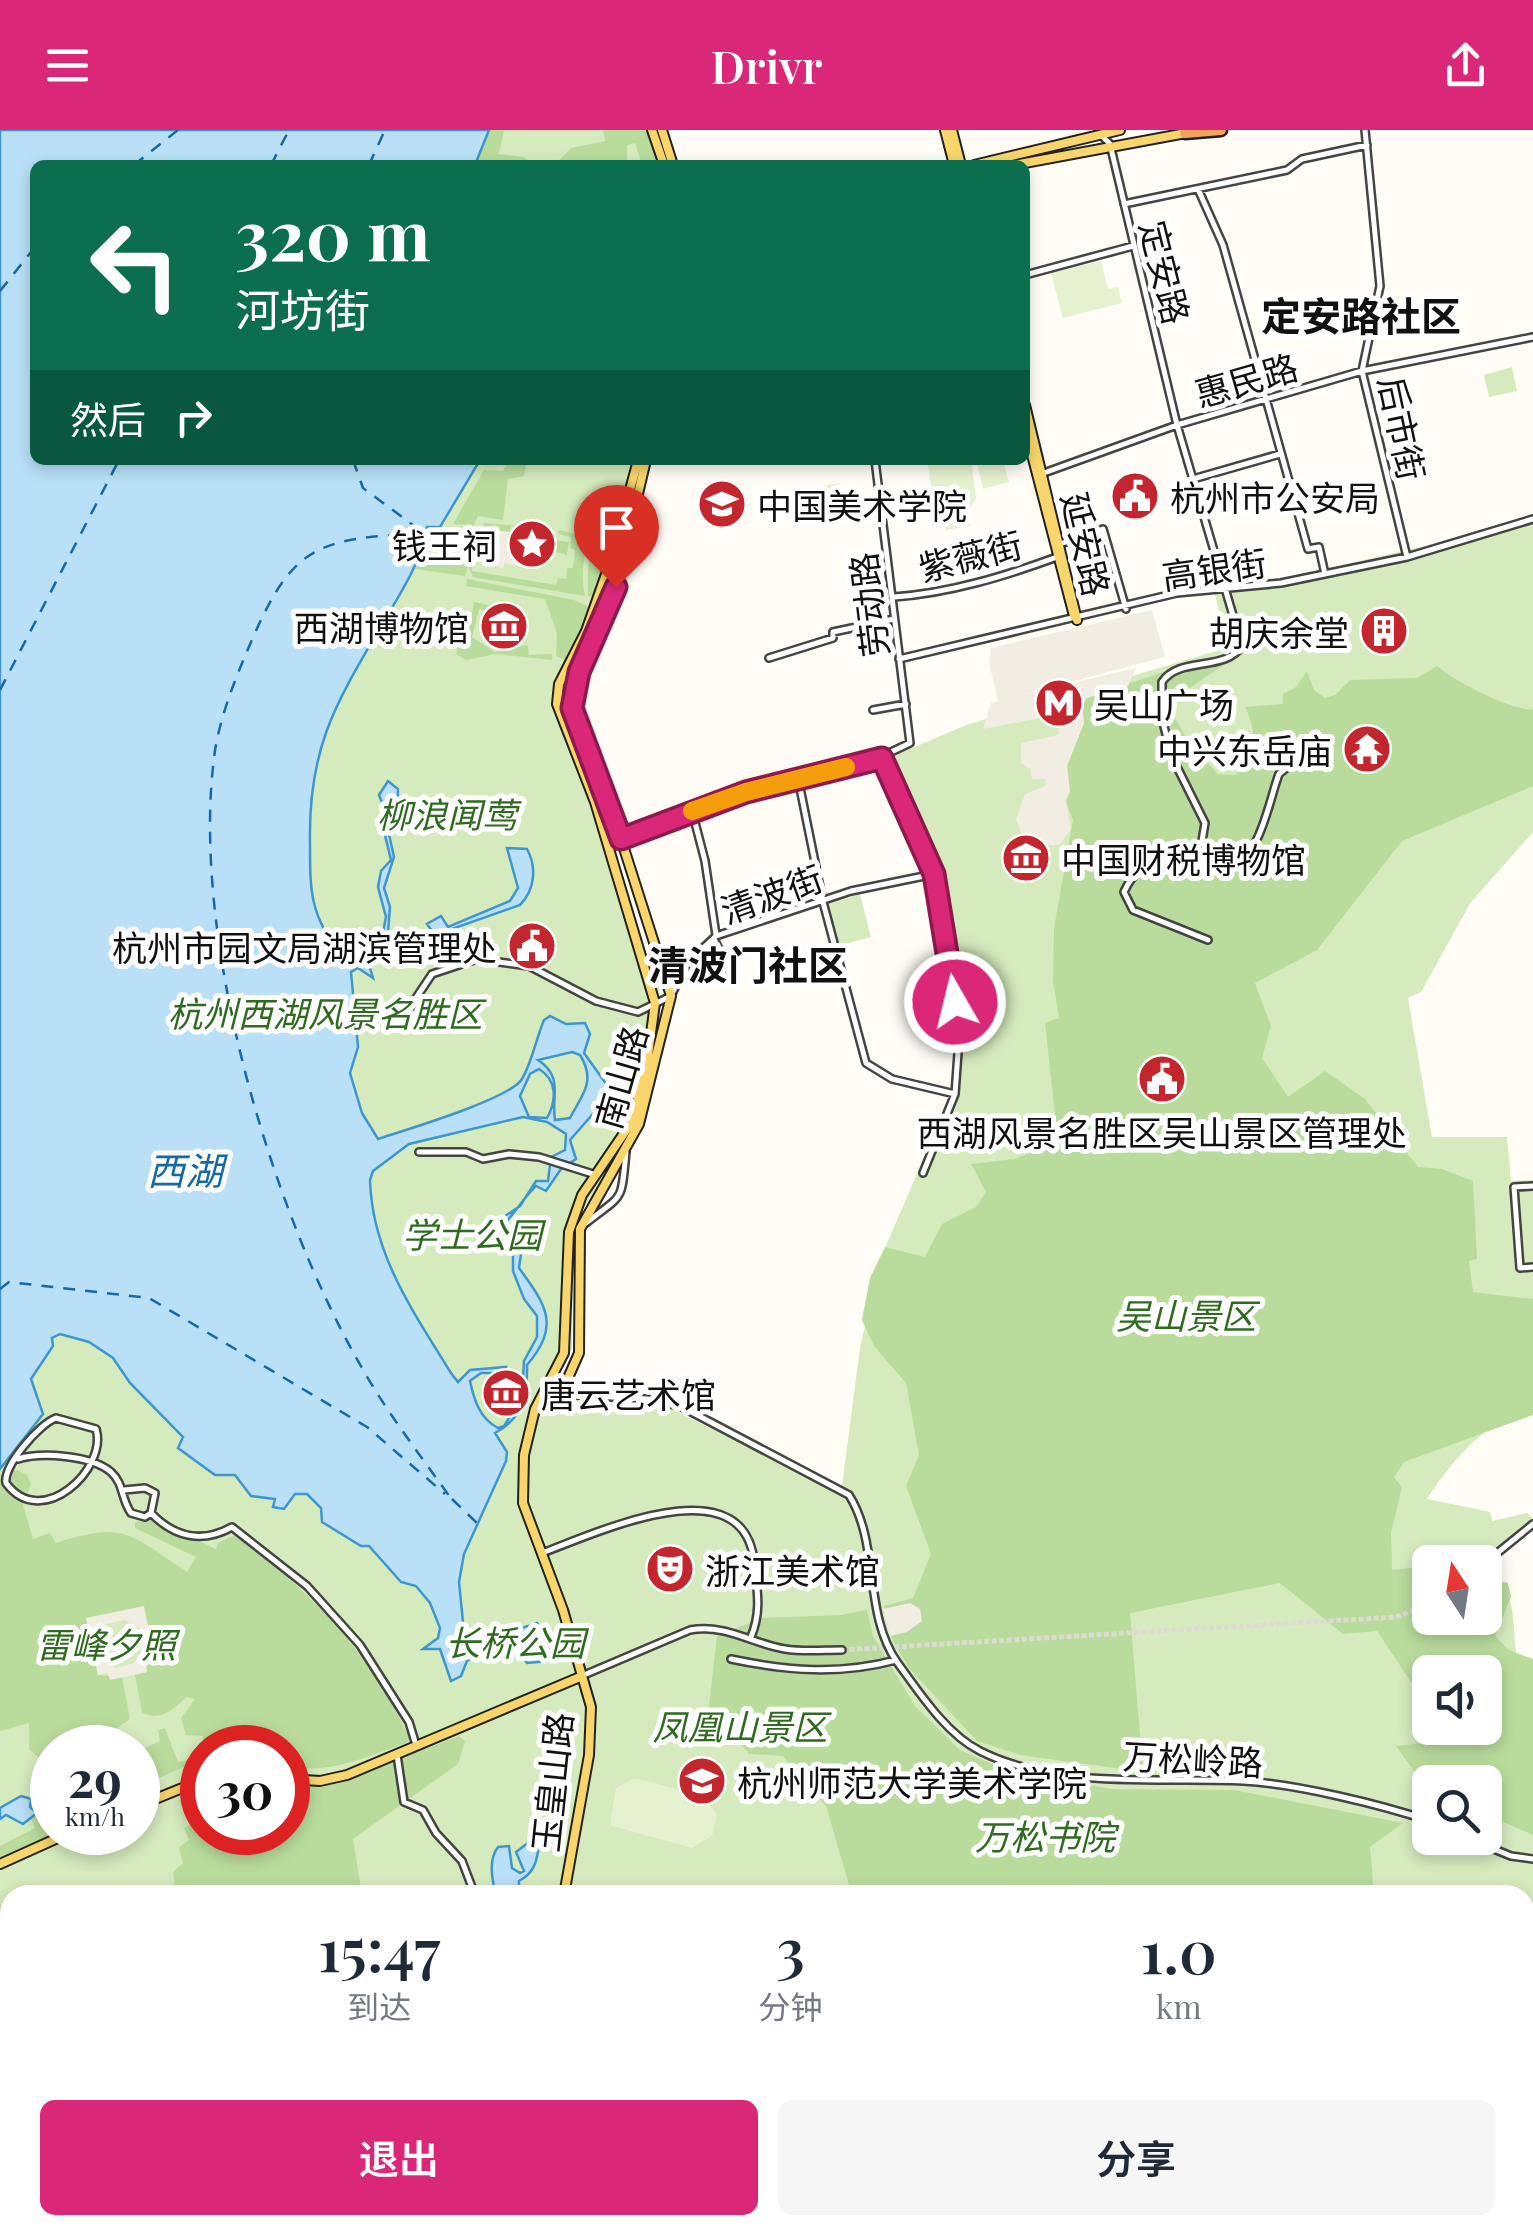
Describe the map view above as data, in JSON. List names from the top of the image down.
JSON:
{
  "streets": {
    "main road": ["延安路", "南山路", "玉皇山路"],
    "street": [
      "定安路",
      "惠民路",
      "后市街",
      "紫薇街",
      "高银街",
      "劳动路",
      "清波街",
      "万松岭路"
    ]
  },
  "crossings": [
    ["定安路", "惠民路"],
    ["定安路", "高银街"],
    ["惠民路", "后市街"],
    ["惠民路", "延安路"],
    ["后市街", "高银街"],
    ["延安路", "紫薇街"],
    ["延安路", "高银街"],
    ["紫薇街", "劳动路"],
    ["高银街", "劳动路"],
    ["清波街", "南山路"],
    ["南山路", "玉皇山路"]
  ],
  "districts": ["定安路社区", "清波门社区"],
  "water": ["西湖"],
  "parks": [
    "柳浪闻莺",
    "杭州西湖风景名胜区",
    "学士公园",
    "吴山景区",
    "长桥公园",
    "雷峰夕照",
    "凤凰山景区",
    "万松书院"
  ],
  "places": {
    "public building": ["杭州市公安局", "杭州市园文局湖滨管理处", "西湖风景名胜区吴山景区管理处"],
    "school or university": ["中国美术学院", "杭州师范大学美术学院"],
    "place": ["钱王祠"],
    "museum": ["西湖博物馆", "中国财税博物馆", "唐云艺术馆"],
    "building": ["胡庆余堂"],
    "metro station": ["吴山广场"],
    "temple": ["中兴东岳庙"],
    "theatre": ["浙江美术馆"]
  },
  "north": "top",
  "page": {
    "header": "Drivr",
    "turn": ["320 m", "河坊街"],
    "then": "然后",
    "speed": "29 km/h",
    "limit": "30",
    "eta": [
      "15:47",
      "到达",
      "3",
      "分钟",
      "1.0",
      "km"
    ],
    "buttons": ["退出", "分享"]
  }
}
